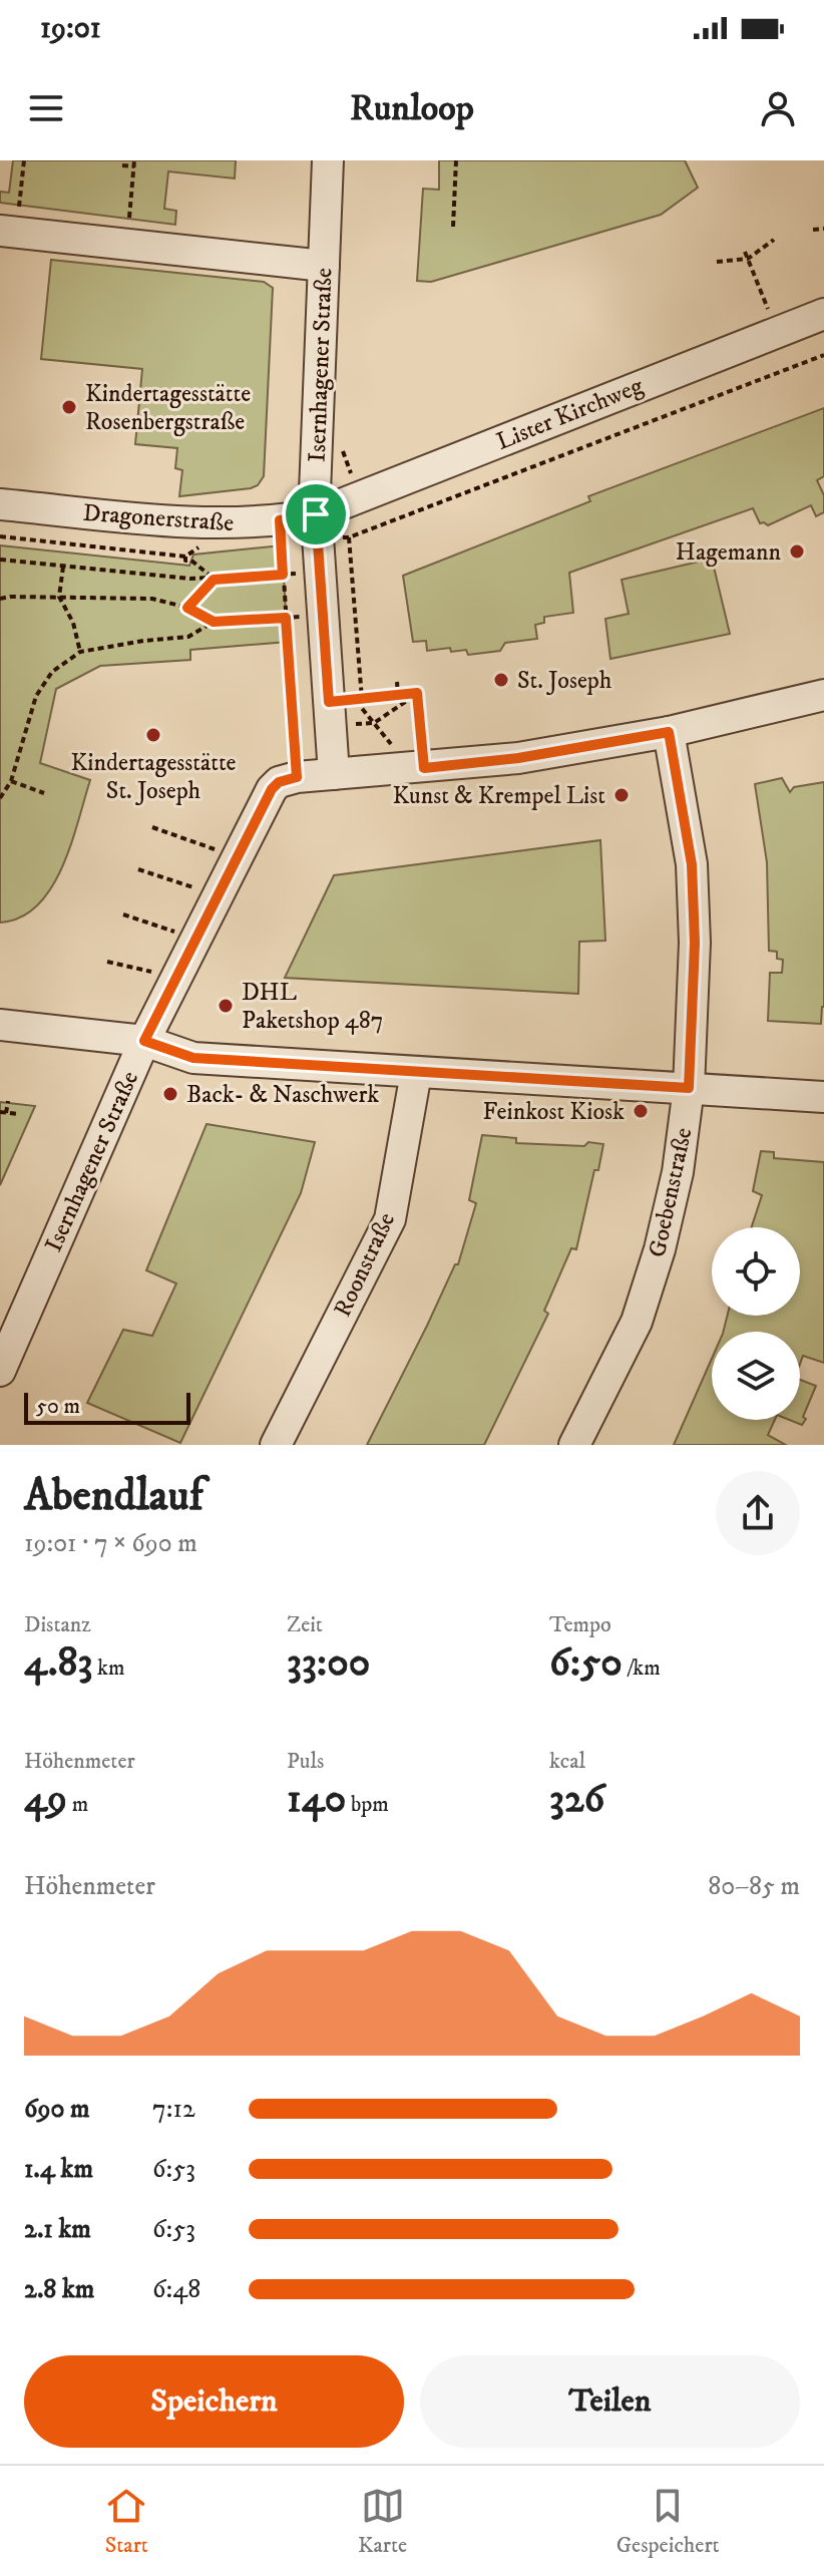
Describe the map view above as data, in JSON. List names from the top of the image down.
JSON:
{
  "streets": {
    "street": [
      "Isernhagener Straße",
      "Lister Kirchweg",
      "Dragonerstraße",
      "Goebenstraße",
      "Roonstraße"
    ]
  },
  "crossings": [
    ["Isernhagener Straße", "Lister Kirchweg"],
    ["Isernhagener Straße", "Dragonerstraße"],
    ["Lister Kirchweg", "Dragonerstraße"]
  ],
  "places": [
    "Kindertagesstätte Rosenbergstraße",
    "Hagemann",
    "St. Joseph",
    "Kindertagesstätte St. Joseph",
    "Kunst & Krempel List",
    "DHL Paketshop 487",
    "Back- & Naschwerk",
    "Feinkost Kiosk"
  ],
  "scale_bar": "50 m",
  "page": {
    "status": "19:01",
    "header": "Runloop",
    "scale": "50 m",
    "heading": ["Abendlauf", "19:01 · 7 × 690 m"],
    "stats": [
      ["Distanz", "4.83 km"],
      ["Zeit", "33:00"],
      ["Tempo", "6:50 /km"],
      ["Höhenmeter", "49 m"],
      ["Puls", "140 bpm"],
      ["kcal", "326"]
    ],
    "chart": ["Höhenmeter", "80–85 m"],
    "list": [
      {
        "name": "690 m",
        "note": "7:12"
      },
      {
        "name": "1.4 km",
        "note": "6:53"
      },
      {
        "name": "2.1 km",
        "note": "6:53"
      },
      {
        "name": "2.8 km",
        "note": "6:48"
      }
    ],
    "buttons": ["Speichern", "Teilen"],
    "tabs": ["Start", "Karte", "Gespeichert"]
  }
}
